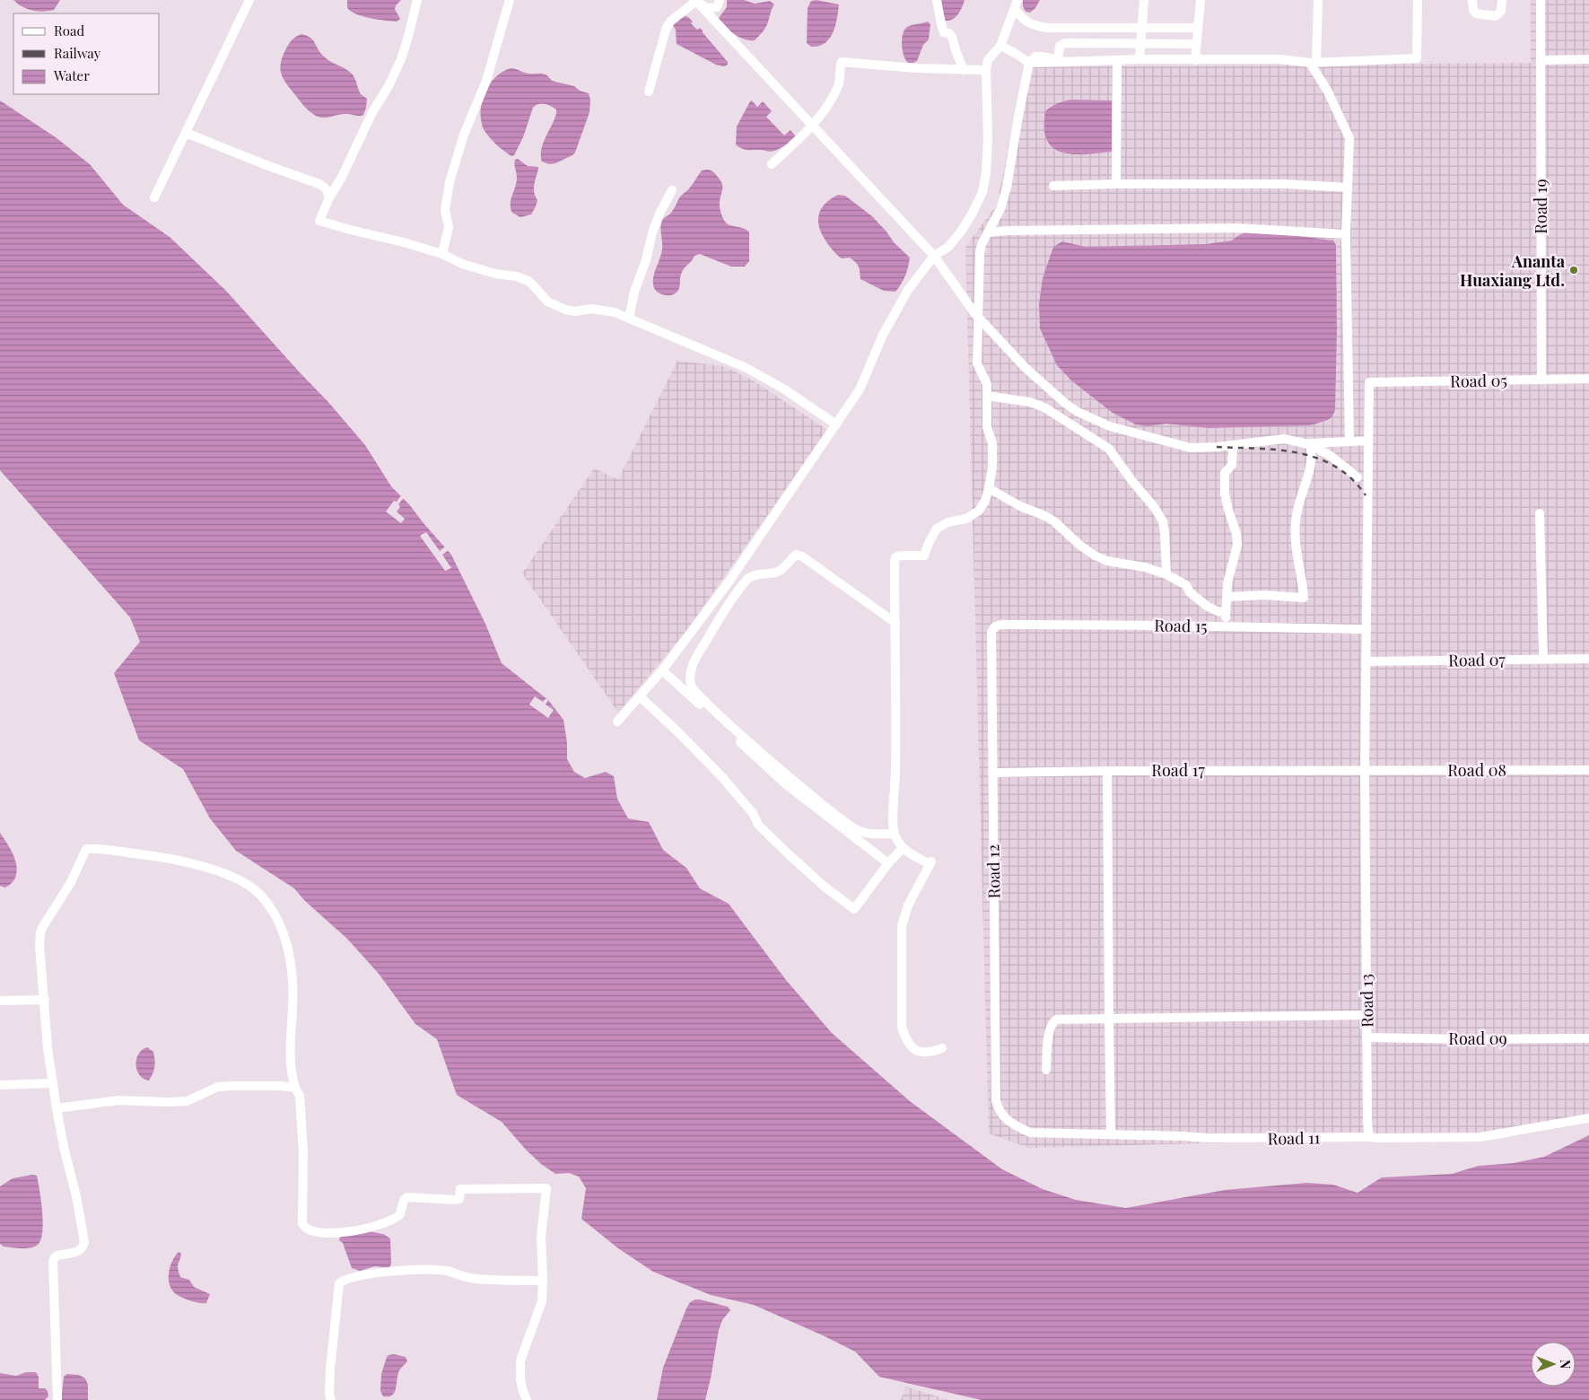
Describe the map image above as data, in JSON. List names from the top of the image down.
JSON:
{
  "streets": {
    "street": [
      "Road 19",
      "Road 05",
      "Road 15",
      "Road 07",
      "Road 17",
      "Road 08",
      "Road 12",
      "Road 13",
      "Road 09",
      "Road 11"
    ]
  },
  "crossings": [
    ["Road 19", "Road 05"],
    ["Road 05", "Road 13"],
    ["Road 15", "Road 12"],
    ["Road 15", "Road 13"],
    ["Road 07", "Road 13"],
    ["Road 17", "Road 08"],
    ["Road 17", "Road 12"],
    ["Road 17", "Road 13"],
    ["Road 08", "Road 13"],
    ["Road 12", "Road 11"],
    ["Road 13", "Road 09"],
    ["Road 13", "Road 11"]
  ],
  "places": ["Ananta Huaxiang Ltd."],
  "legend": ["Road", "Railway", "Water"],
  "north": "right"
}
